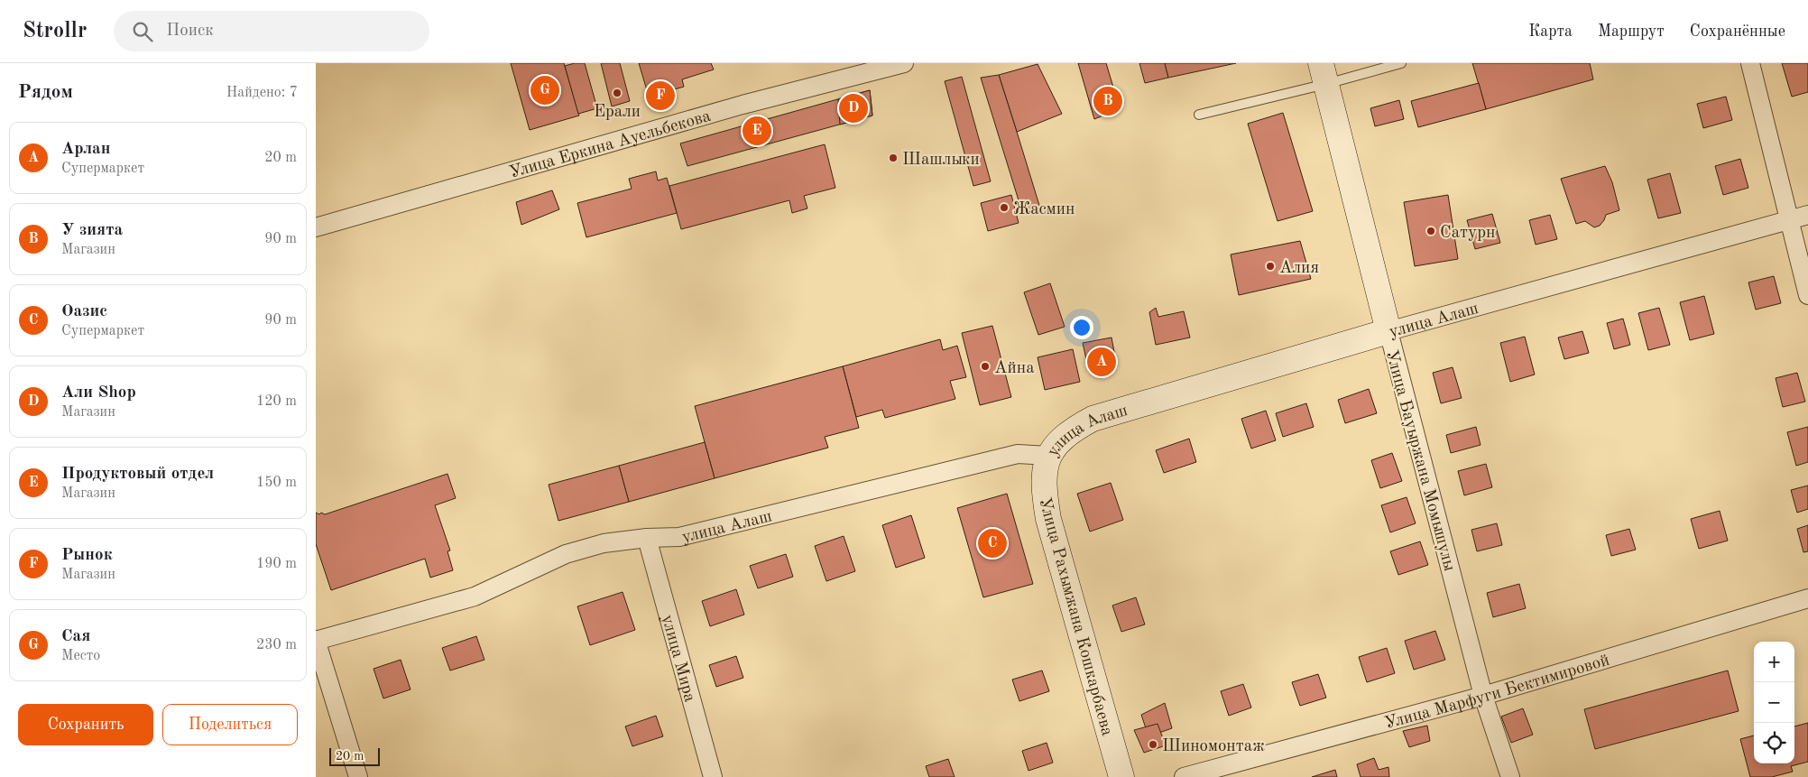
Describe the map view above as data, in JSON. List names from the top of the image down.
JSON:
{
  "streets": {
    "street": [
      "Улица Еркина Ауельбекова",
      "улица Алаш",
      "Улица Бауыржана Момышулы",
      "Улица Рахымжана Кошкарбаева",
      "улица Мира",
      "Улица Марфуги Бектимировой"
    ]
  },
  "crossings": [
    ["улица Алаш", "Улица Бауыржана Момышулы"],
    ["улица Алаш", "Улица Рахымжана Кошкарбаева"],
    ["улица Алаш", "улица Мира"],
    ["Улица Бауыржана Момышулы", "Улица Марфуги Бектимировой"]
  ],
  "places": [
    "Ерали",
    "Шашлыки",
    "Жасмин",
    "Сатурн",
    "Алия",
    "Айна",
    "Шиномонтаж"
  ],
  "scale_bar": "20 m",
  "page": {
    "header": "Strollr",
    "search": "Поиск",
    "nav": ["Карта", "Маршрут", "Сохранённые"],
    "heading": ["Рядом", "Найдено: 7"],
    "pins": [
      "G",
      "F",
      "B",
      "D",
      "E",
      "A",
      "C"
    ],
    "list": [
      {
        "mark": "A",
        "name": "Арлан",
        "note": "Супермаркет",
        "value": "20 m"
      },
      {
        "mark": "B",
        "name": "У зията",
        "note": "Магазин",
        "value": "90 m"
      },
      {
        "mark": "C",
        "name": "Оазис",
        "note": "Супермаркет",
        "value": "90 m"
      },
      {
        "mark": "D",
        "name": "Али Shop",
        "note": "Магазин",
        "value": "120 m"
      },
      {
        "mark": "E",
        "name": "Продуктовый отдел",
        "note": "Магазин",
        "value": "150 m"
      },
      {
        "mark": "F",
        "name": "Рынок",
        "note": "Магазин",
        "value": "190 m"
      },
      {
        "mark": "G",
        "name": "Сая",
        "note": "Место",
        "value": "230 m"
      }
    ],
    "map_buttons": ["+", "−"],
    "buttons": ["Сохранить", "Поделиться"],
    "scale": "20 m"
  }
}
